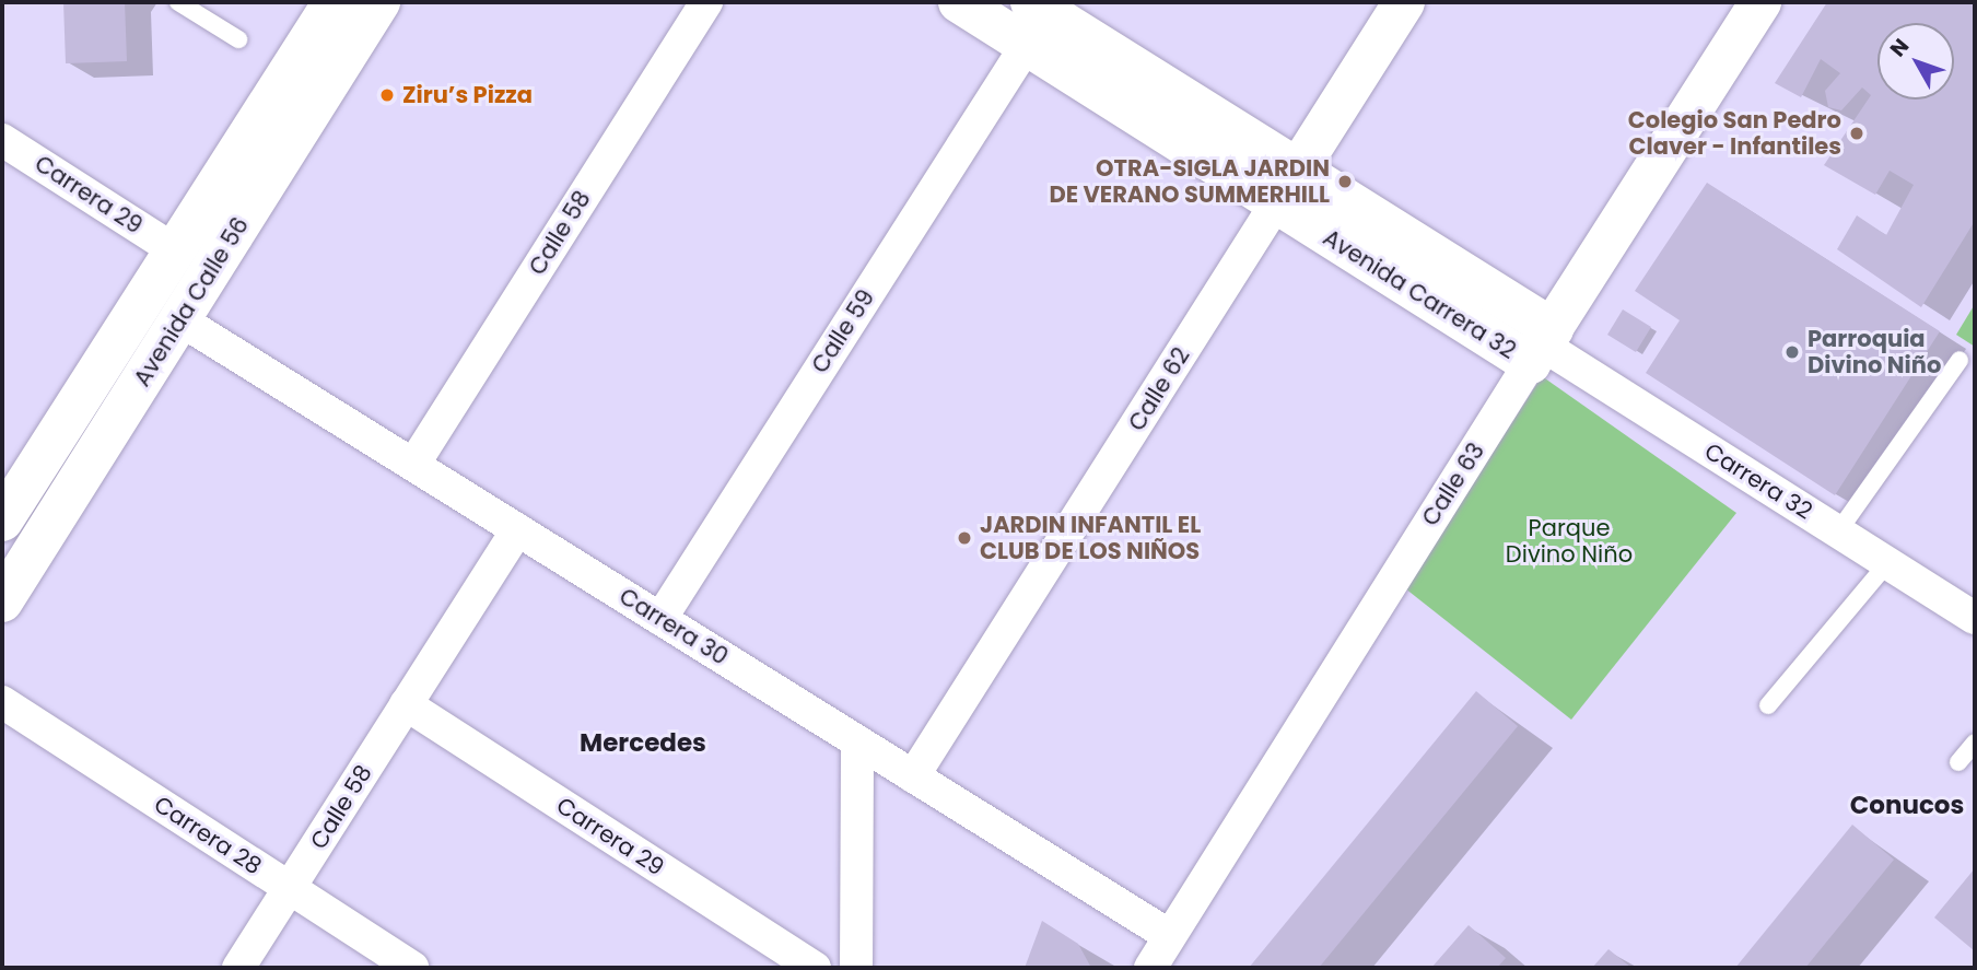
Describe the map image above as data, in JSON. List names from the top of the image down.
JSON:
{
  "streets": {
    "main road": [
      "Avenida Carrera 32",
      "Avenida Calle 56",
      "Calle 62",
      "Calle 63"
    ],
    "street": [
      "Carrera 29",
      "Calle 58",
      "Calle 59",
      "Carrera 32",
      "Carrera 30",
      "Carrera 28"
    ]
  },
  "crossings": [
    ["Carrera 29", "Calle 58"],
    ["Carrera 29", "Avenida Calle 56"],
    ["Calle 58", "Carrera 30"],
    ["Calle 58", "Carrera 28"],
    ["Avenida Carrera 32", "Calle 59"],
    ["Avenida Carrera 32", "Calle 62"],
    ["Avenida Carrera 32", "Carrera 32"],
    ["Avenida Carrera 32", "Calle 63"],
    ["Avenida Calle 56", "Carrera 30"],
    ["Calle 59", "Carrera 30"],
    ["Calle 62", "Carrera 30"],
    ["Carrera 32", "Calle 63"],
    ["Calle 63", "Carrera 30"]
  ],
  "districts": ["Mercedes", "Conucos"],
  "parks": ["Parque Divino Niño"],
  "places": [
    "Ziru’s Pizza",
    "Colegio San Pedro Claver - Infantiles",
    "OTRA-SIGLA JARDIN DE VERANO SUMMERHILL",
    "Parroquia Divino Niño",
    "JARDIN INFANTIL EL CLUB DE LOS NIÑOS"
  ],
  "north": "top left"
}
